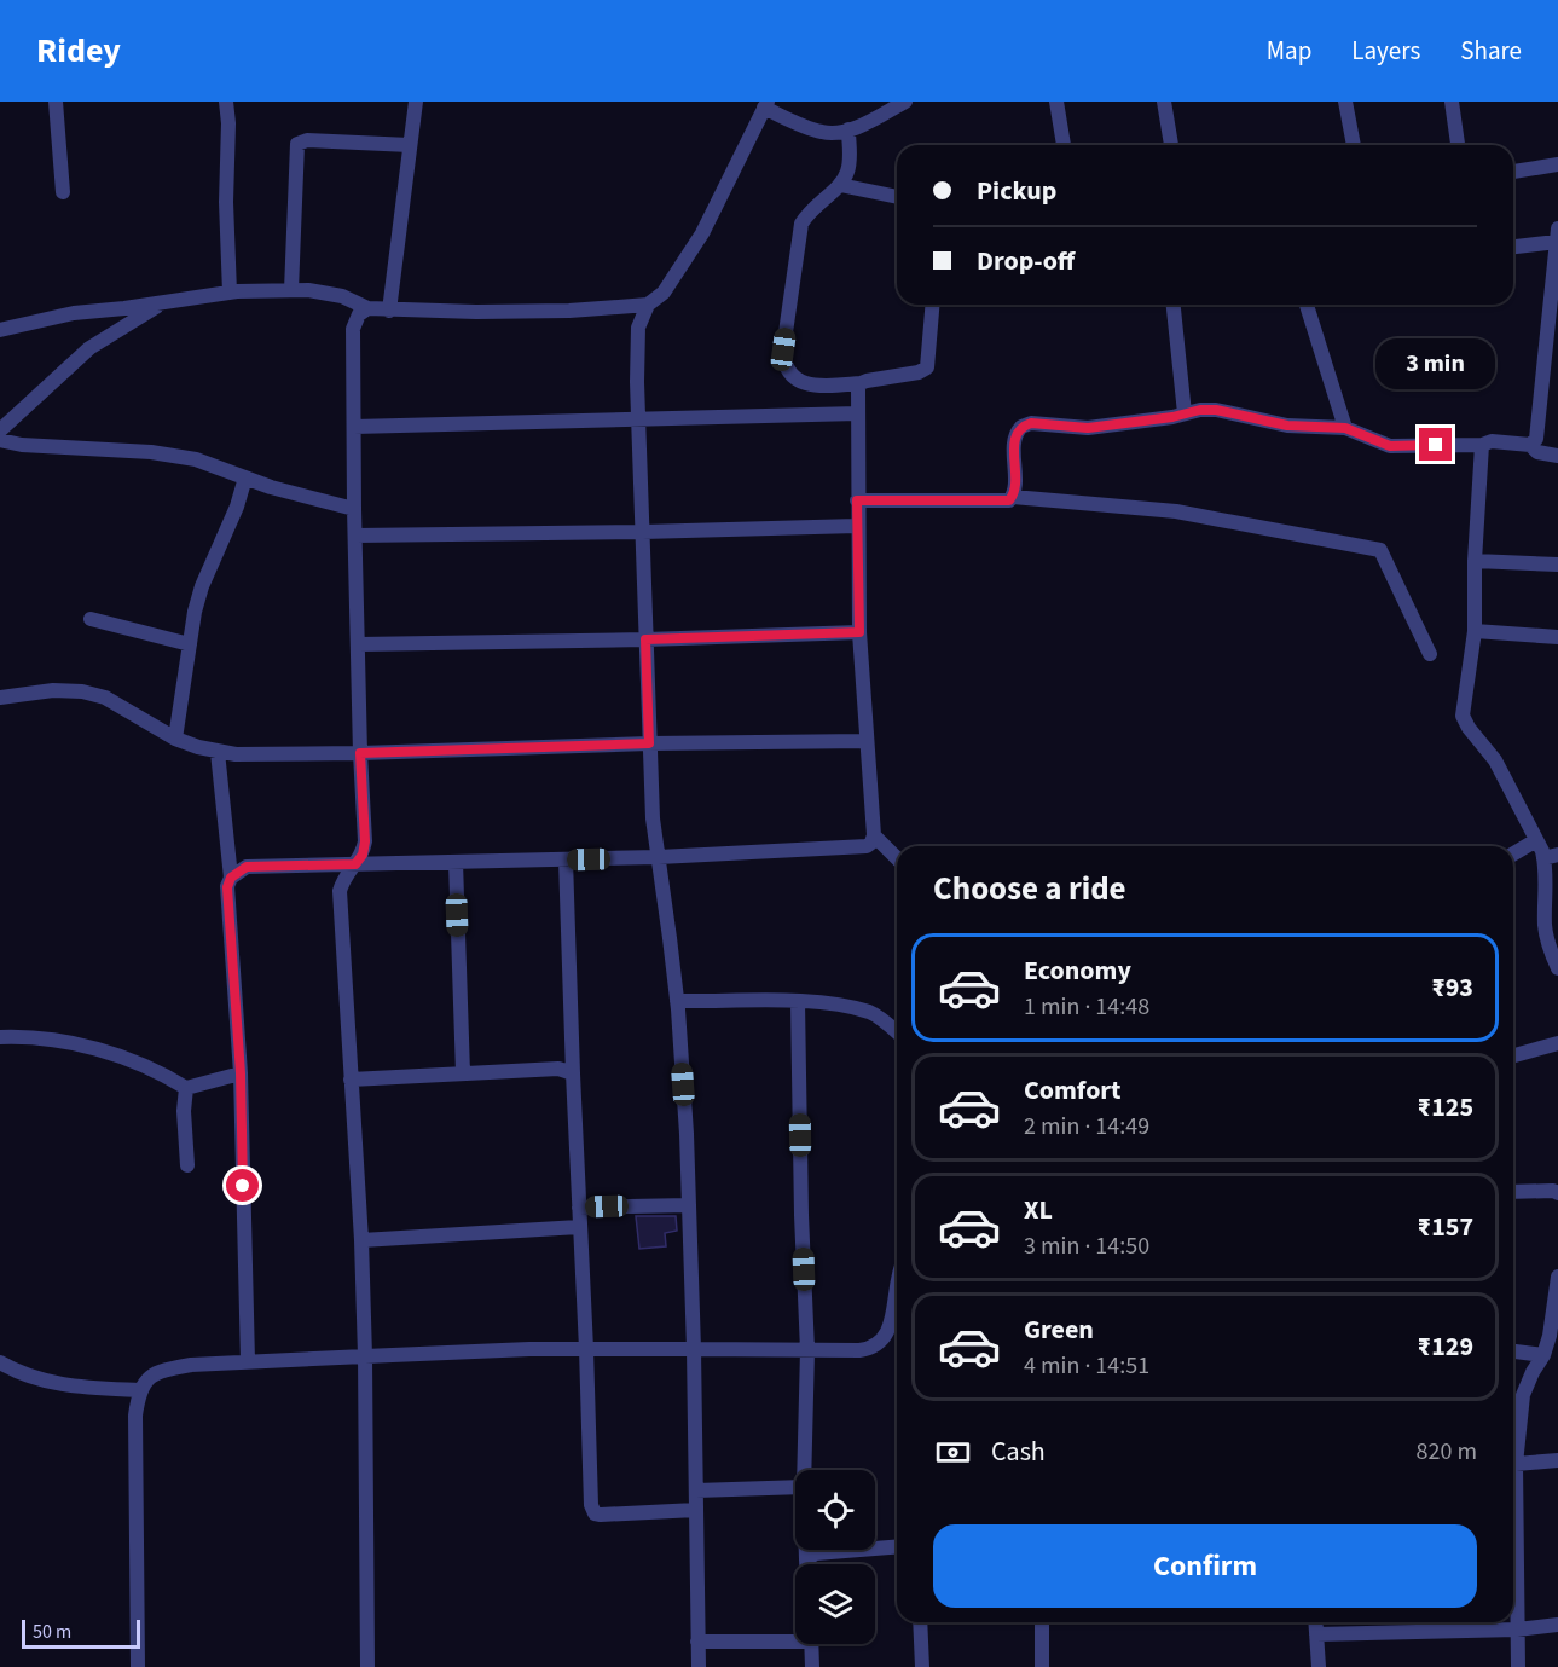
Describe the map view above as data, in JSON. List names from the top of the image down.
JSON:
{
  "scale_bar": "50 m",
  "page": {
    "header": "Ridey",
    "nav": ["Map", "Layers", "Share"],
    "banner": ["Pickup", "Drop-off"],
    "bubble": "3 min",
    "heading": "Choose a ride",
    "list": [
      {
        "name": "Economy",
        "note": "1 min · 14:48",
        "value": "₹93"
      },
      {
        "name": "Comfort",
        "note": "2 min · 14:49",
        "value": "₹125"
      },
      {
        "name": "XL",
        "note": "3 min · 14:50",
        "value": "₹157"
      },
      {
        "name": "Green",
        "note": "4 min · 14:51",
        "value": "₹129"
      }
    ],
    "pay": ["Cash", "820 m"],
    "buttons": "Confirm",
    "scale": "50 m"
  }
}
